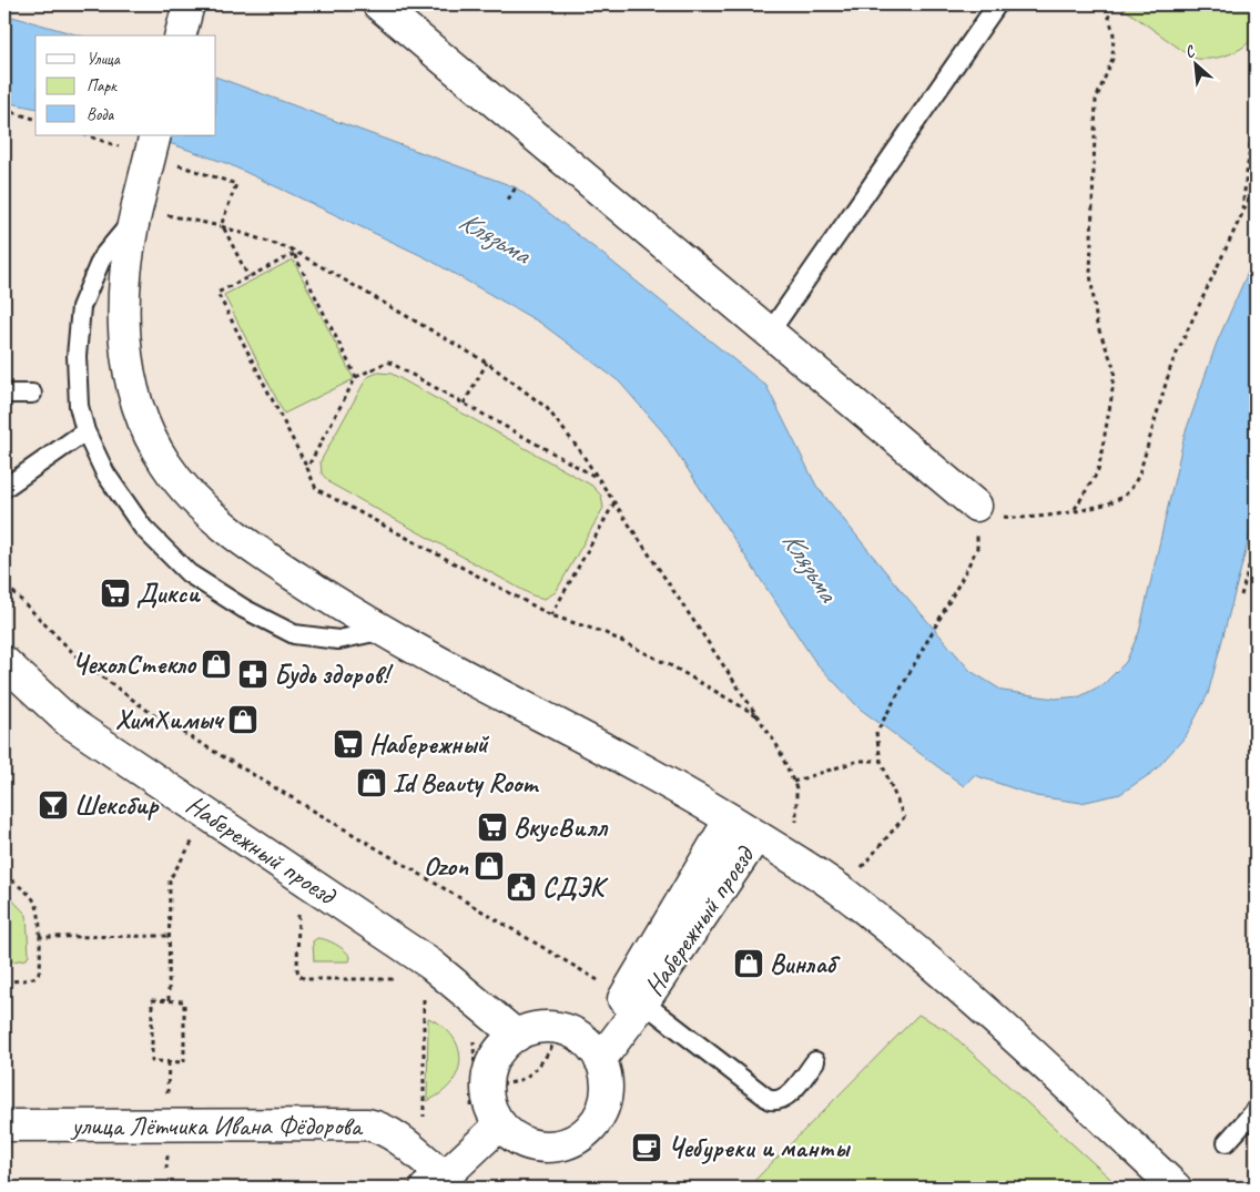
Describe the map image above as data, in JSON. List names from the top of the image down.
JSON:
{
  "streets": {
    "street": ["Набережный проезд", "улица Лётчика Ивана Фёдорова"]
  },
  "water": ["Клязьма"],
  "places": {
    "supermarket": ["Дикси", "Набережный", "ВкусВилл"],
    "shop": [
      "ЧехолСтекло",
      "ХимХимыч",
      "Id Beauty Room",
      "Ozon",
      "Винлаб"
    ],
    "pharmacy": ["Будь здоров!"],
    "bar": ["Шексбир"],
    "public building": ["СДЭК"],
    "cafe": ["Чебуреки и манты"]
  },
  "legend": ["Улица", "Парк", "Вода"],
  "north": "top left"
}
